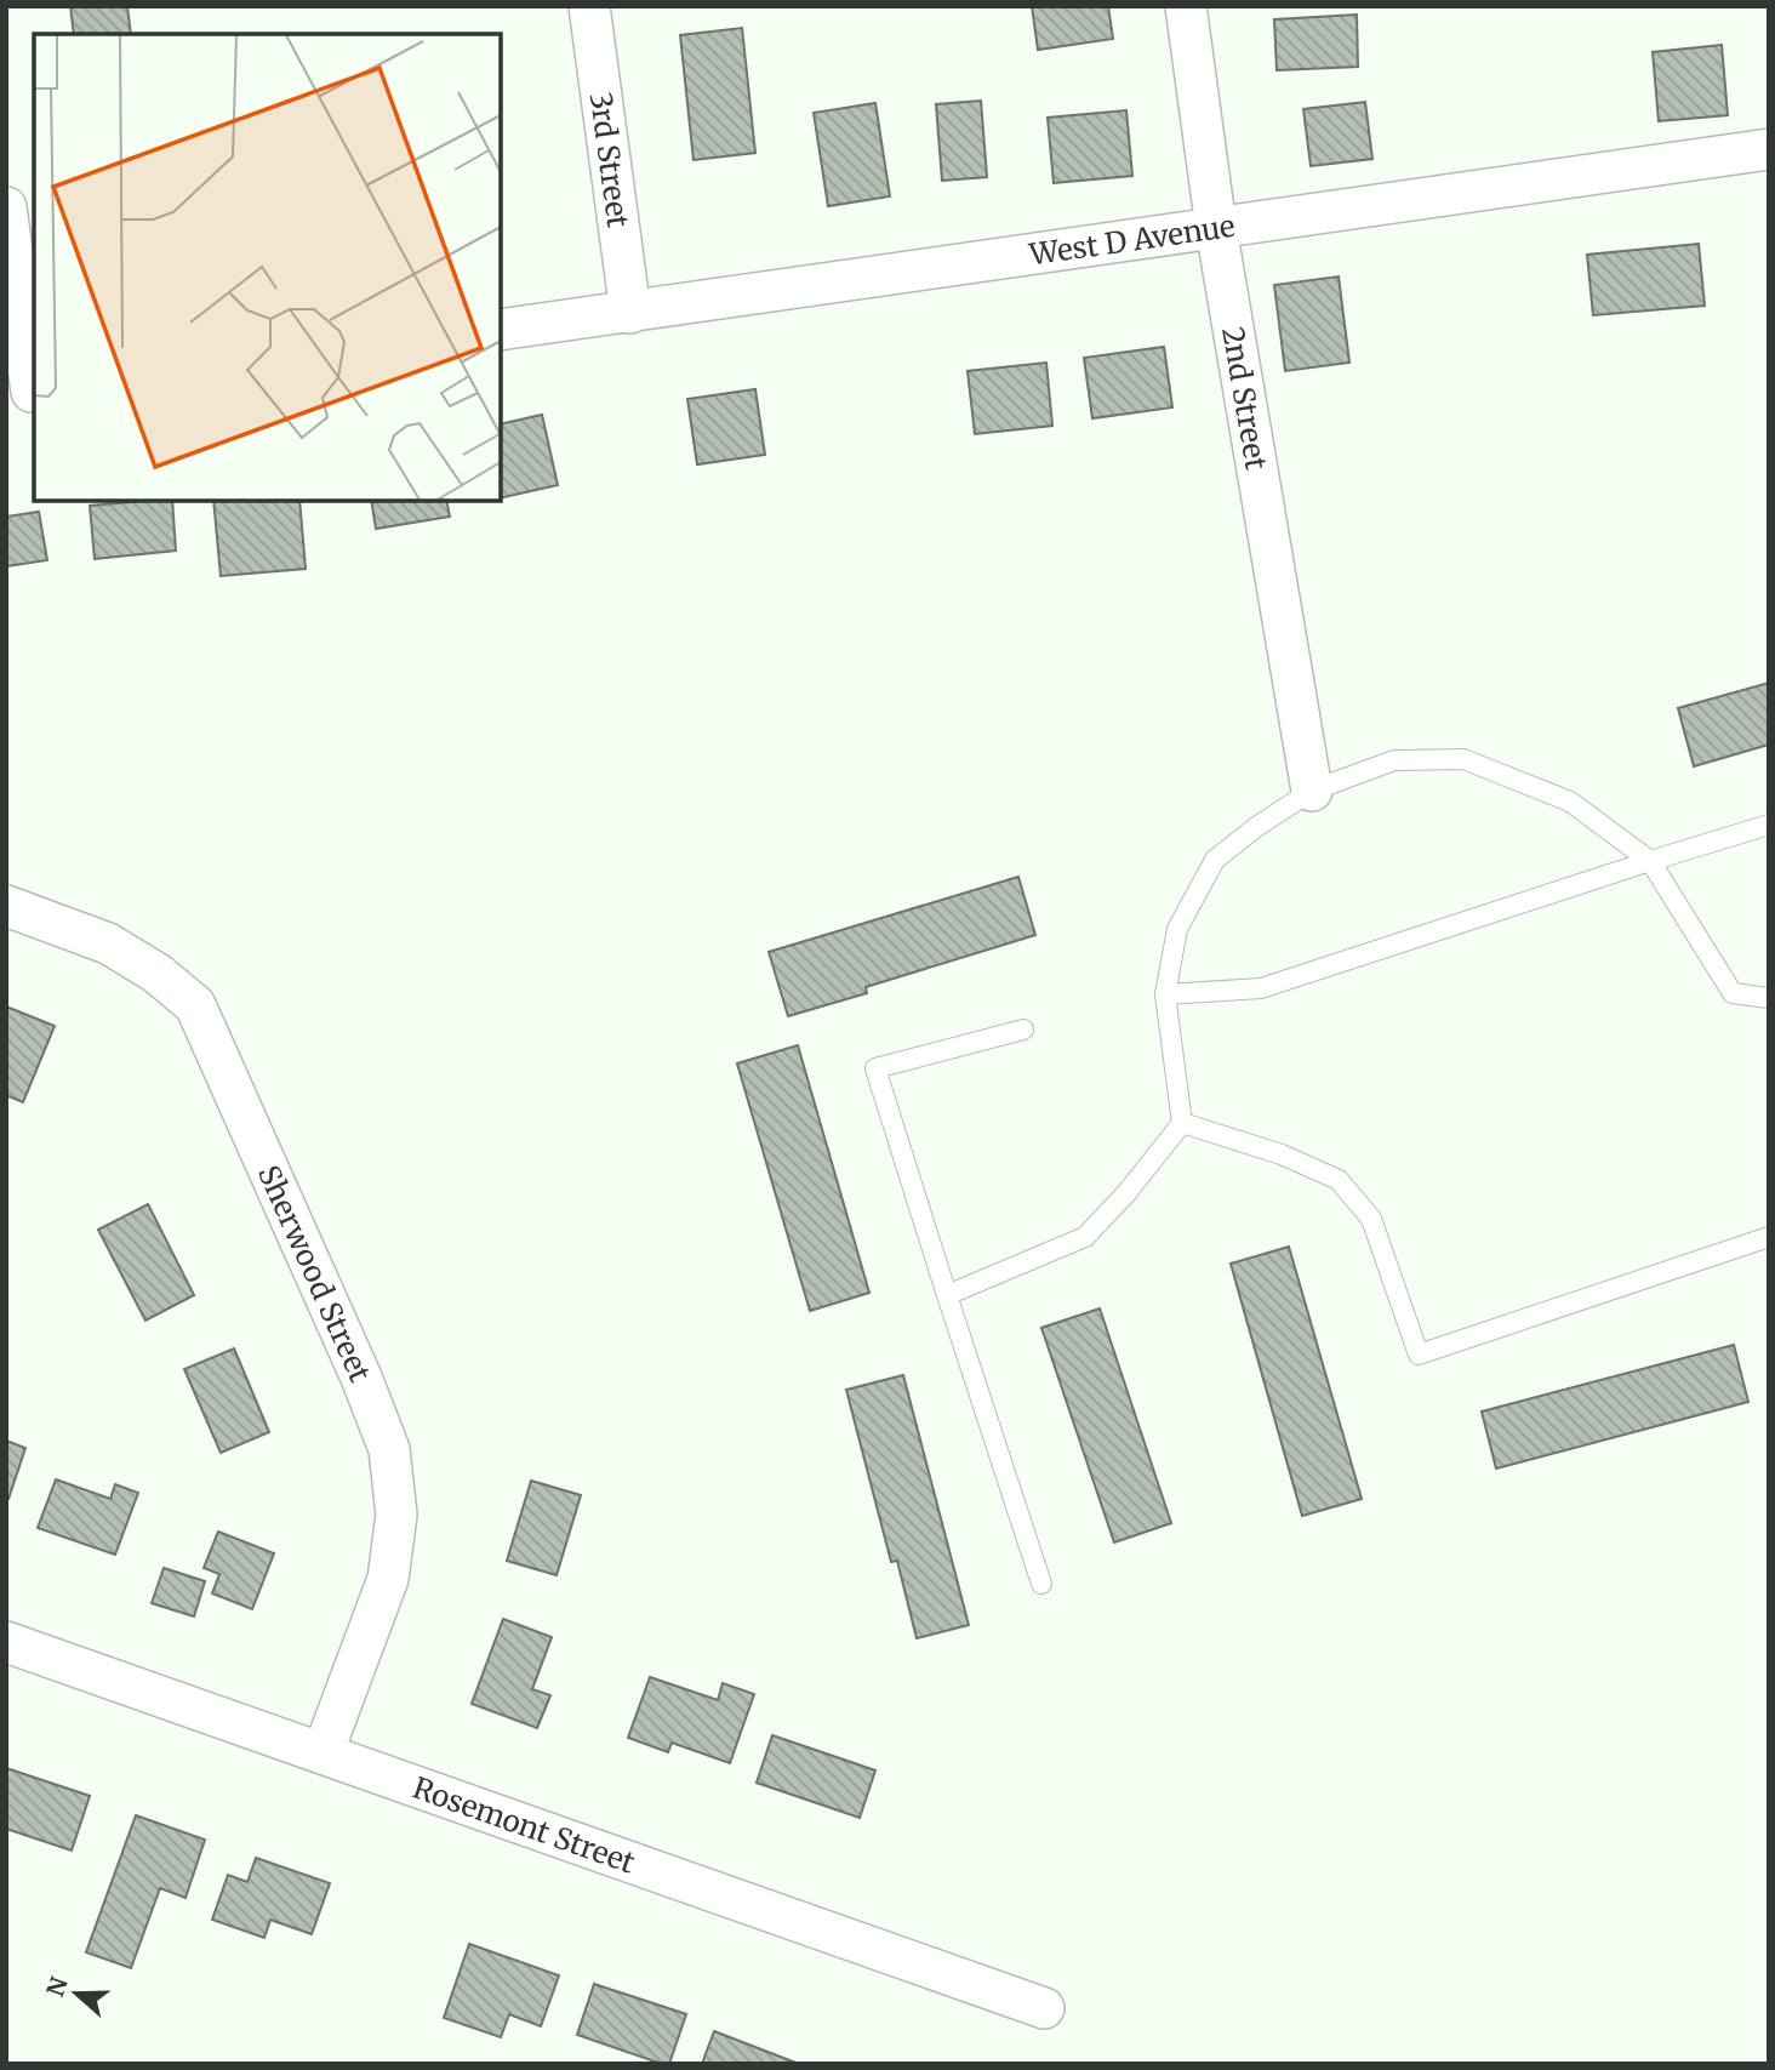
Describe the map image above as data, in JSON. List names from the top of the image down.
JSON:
{
  "streets": {
    "street": [
      "3rd Street",
      "West D Avenue",
      "2nd Street",
      "Sherwood Street",
      "Rosemont Street"
    ]
  },
  "crossings": [
    ["3rd Street", "West D Avenue"],
    ["West D Avenue", "2nd Street"],
    ["Sherwood Street", "Rosemont Street"]
  ],
  "north": "left"
}
